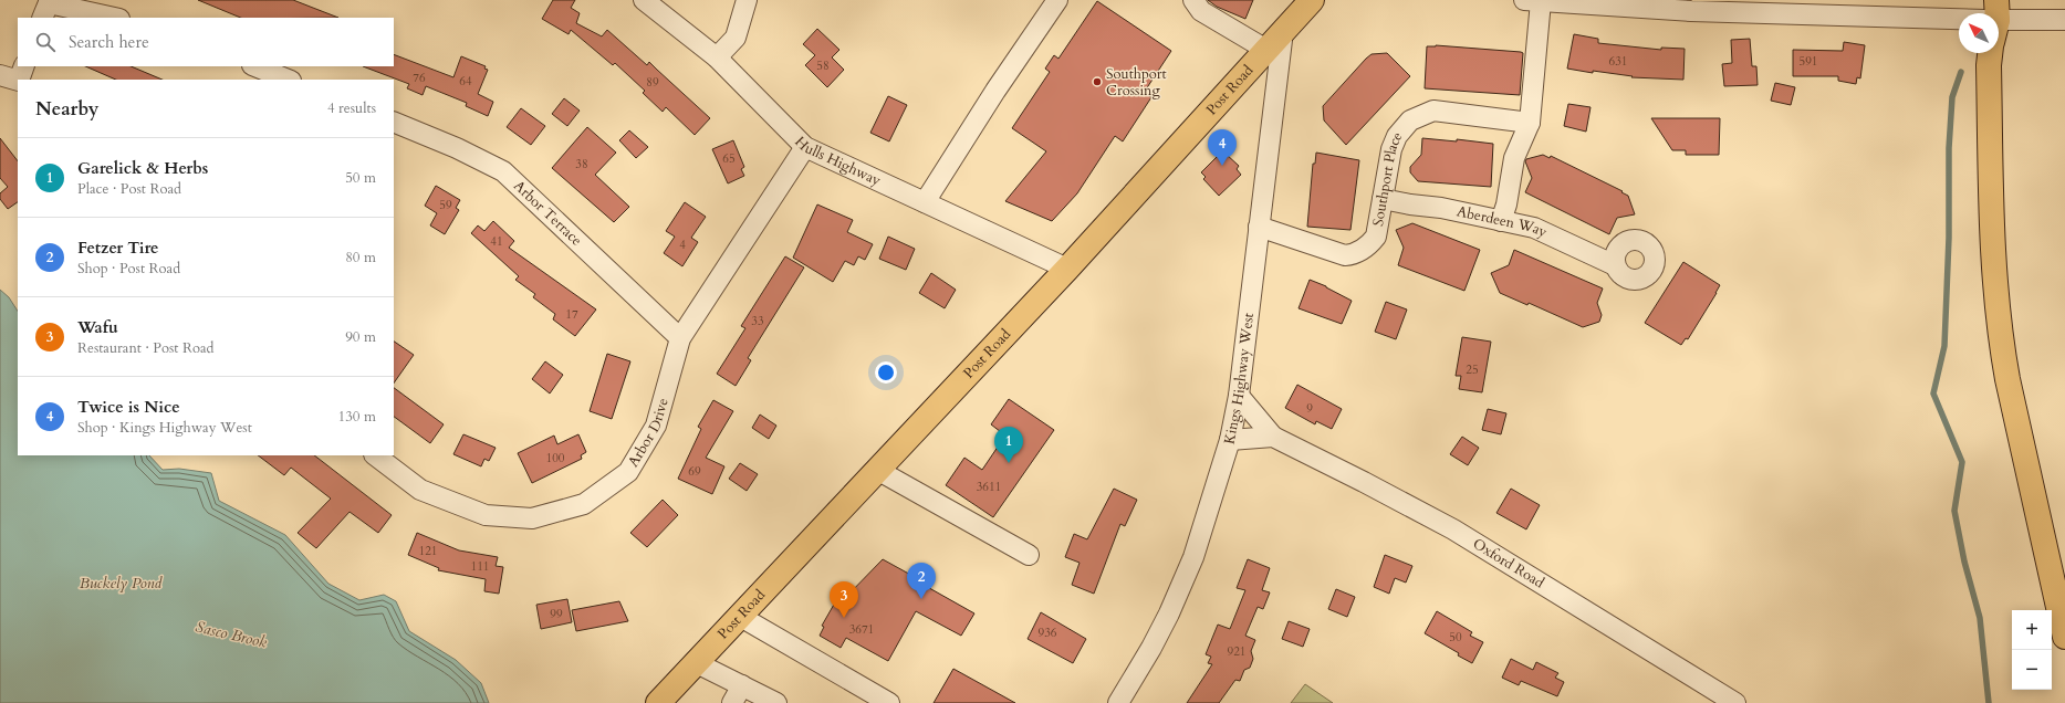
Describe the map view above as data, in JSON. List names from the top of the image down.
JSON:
{
  "streets": {
    "main road": ["Post Road"],
    "street": [
      "Hulls Highway",
      "Southport Place",
      "Arbor Terrace",
      "Aberdeen Way",
      "Kings Highway West",
      "Arbor Drive",
      "Oxford Road"
    ]
  },
  "crossings": [
    ["Post Road", "Hulls Highway"],
    ["Post Road", "Kings Highway West"],
    ["Hulls Highway", "Arbor Drive"],
    ["Southport Place", "Aberdeen Way"],
    ["Southport Place", "Kings Highway West"],
    ["Arbor Terrace", "Arbor Drive"],
    ["Kings Highway West", "Oxford Road"]
  ],
  "water": ["Buckely Pond", "Sasco Brook"],
  "places": ["Southport Crossing"],
  "house_numbers": [
    "631",
    "591",
    "58",
    "76",
    "64",
    "89",
    "65",
    "38",
    "59",
    "41",
    "4",
    "17",
    "33",
    "25",
    "9",
    "100",
    "69",
    "3611",
    "121",
    "111",
    "99",
    "3671",
    "936",
    "50",
    "921"
  ],
  "north": "top left",
  "page": {
    "search": "Search here",
    "heading": ["Nearby", "4 results"],
    "pins": [
      "4",
      "1",
      "2",
      "3"
    ],
    "list": [
      {
        "mark": "1",
        "name": "Garelick & Herbs",
        "note": "Place · Post Road",
        "value": "50 m"
      },
      {
        "mark": "2",
        "name": "Fetzer Tire",
        "note": "Shop · Post Road",
        "value": "80 m"
      },
      {
        "mark": "3",
        "name": "Wafu",
        "note": "Restaurant · Post Road",
        "value": "90 m"
      },
      {
        "mark": "4",
        "name": "Twice is Nice",
        "note": "Shop · Kings Highway West",
        "value": "130 m"
      }
    ],
    "map_buttons": ["+", "−"]
  }
}
